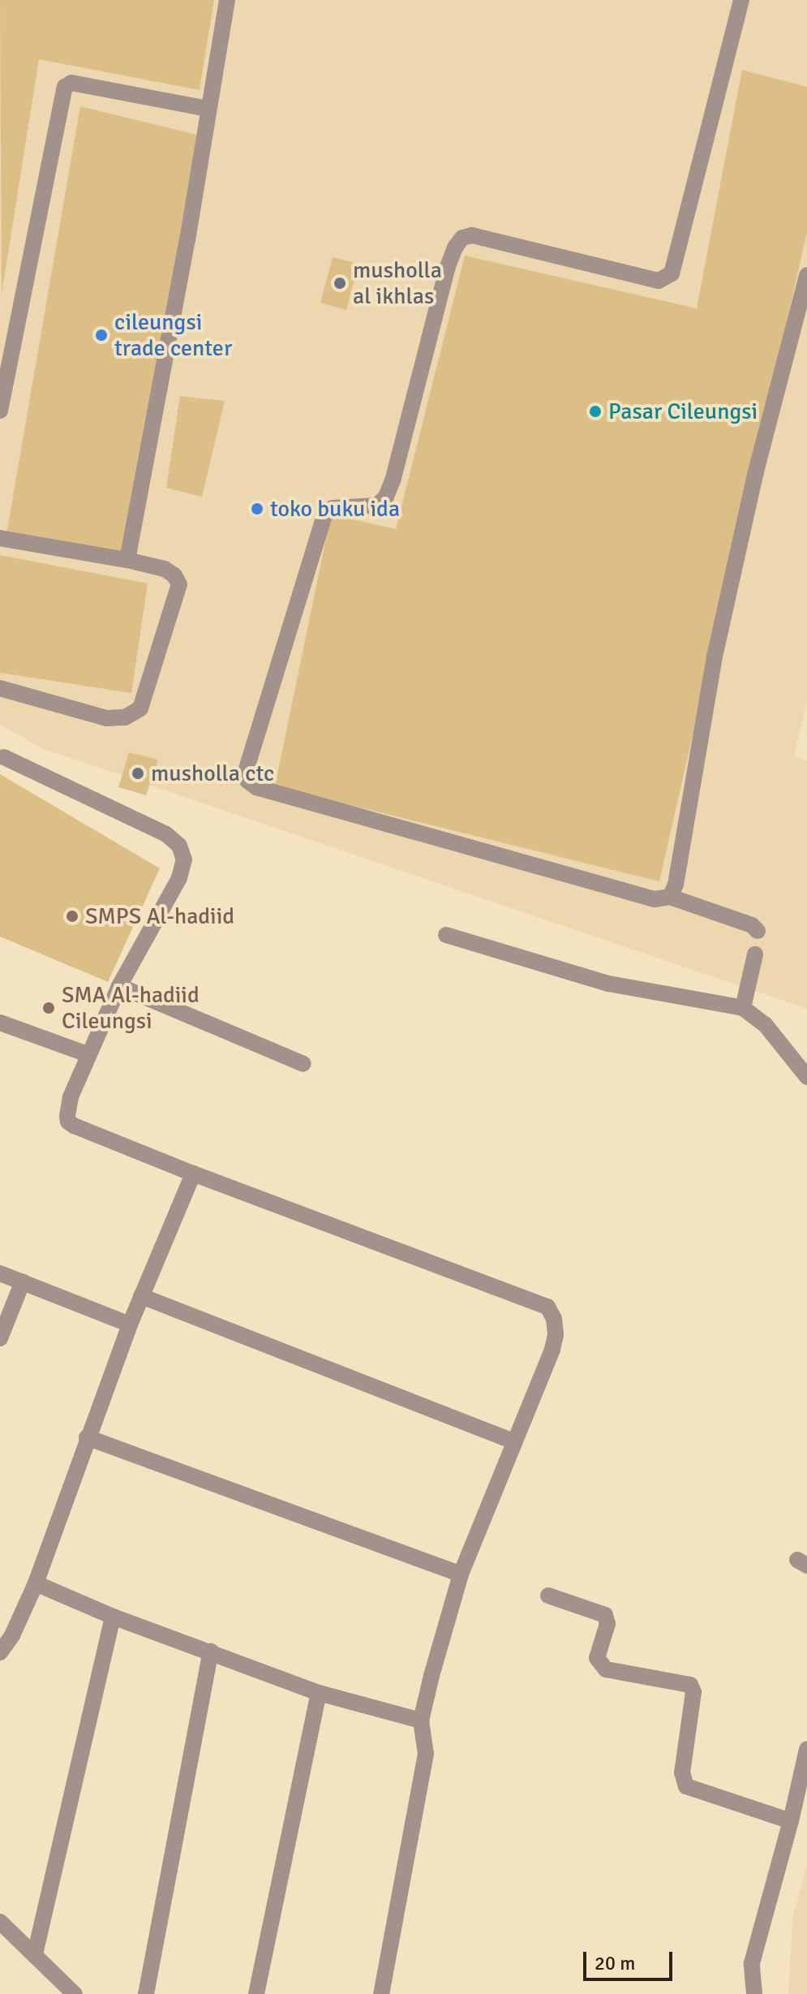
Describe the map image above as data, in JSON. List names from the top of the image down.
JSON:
{
  "places": [
    "musholla al ikhlas",
    "cileungsi trade center",
    "Pasar Cileungsi",
    "toko buku ida",
    "musholla ctc",
    "SMPS Al-hadiid",
    "SMA Al-hadiid Cileungsi"
  ],
  "scale_bar": "20 m"
}
